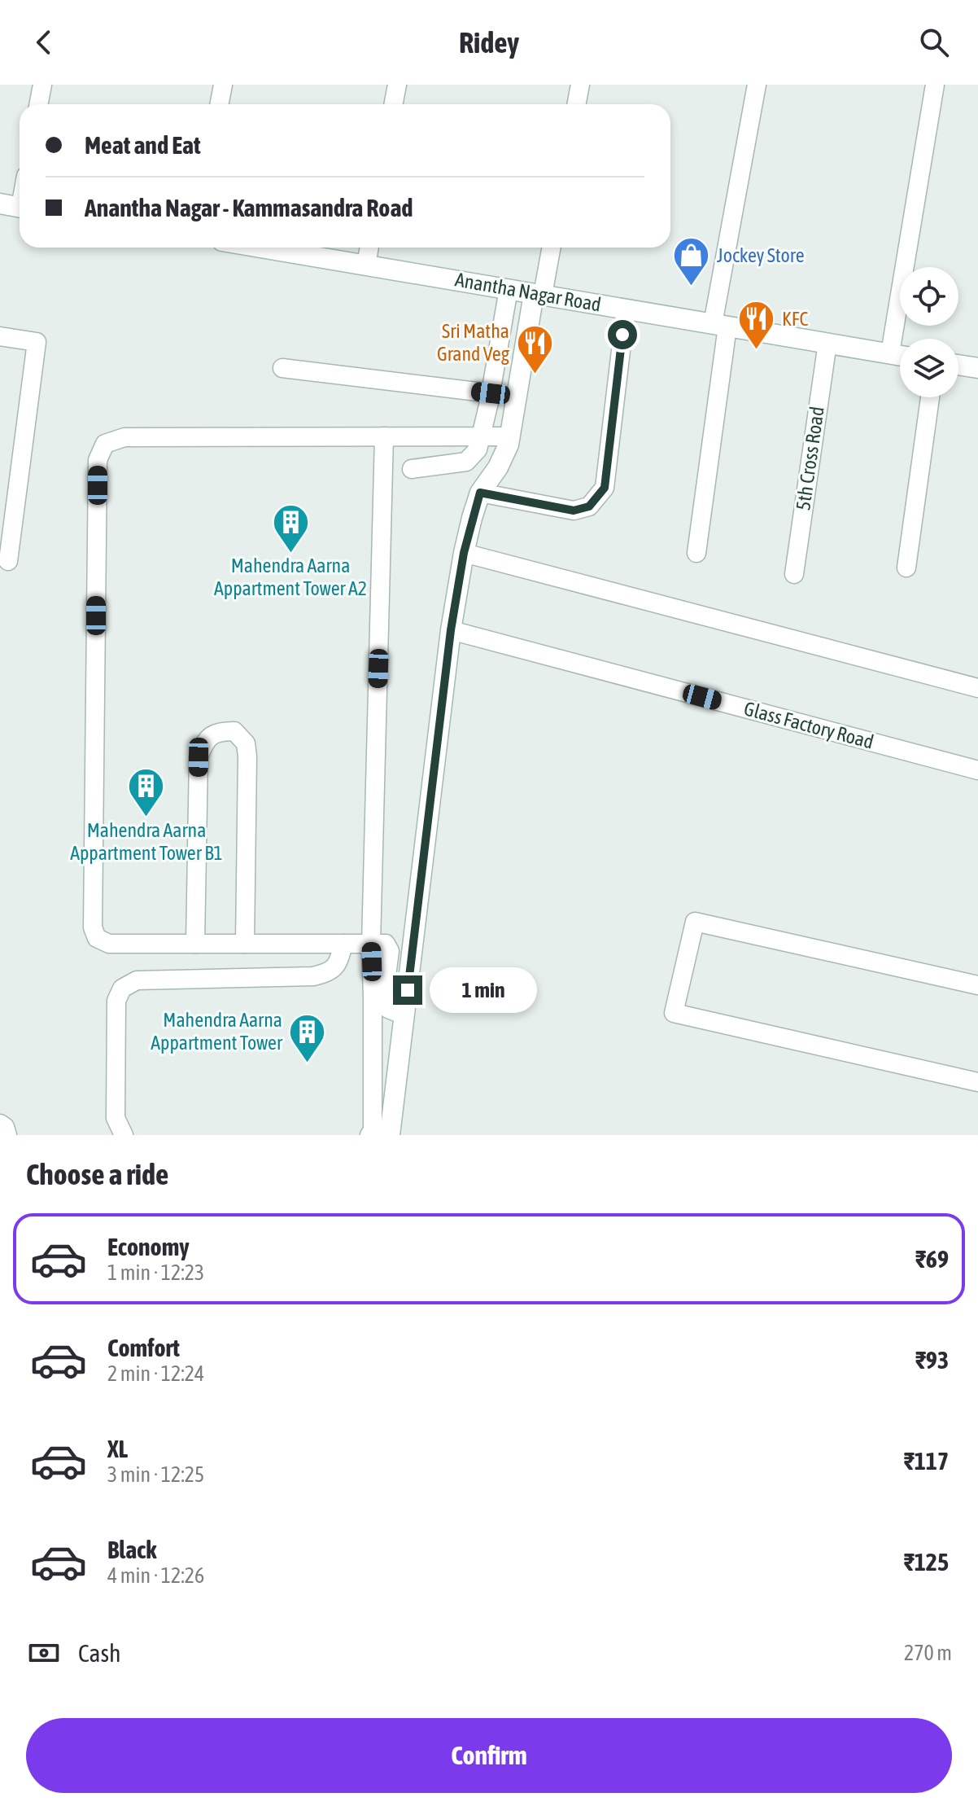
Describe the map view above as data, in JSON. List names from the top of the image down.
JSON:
{
  "streets": {
    "street": ["Anantha Nagar Road", "5th Cross Road", "Glass Factory Road"]
  },
  "crossings": [
    ["Anantha Nagar Road", "5th Cross Road"]
  ],
  "places": {
    "shop": ["Jockey Store"],
    "restaurant": ["KFC", "Sri Matha Grand Veg"],
    "building": ["Mahendra Aarna Appartment Tower A2", "Mahendra Aarna Appartment Tower B1", "Mahendra Aarna Appartment Tower"]
  },
  "page": {
    "header": "Ridey",
    "banner": ["Meat and Eat", "Anantha Nagar - Kammasandra Road"],
    "bubble": "1 min",
    "heading": "Choose a ride",
    "list": [
      {
        "name": "Economy",
        "note": "1 min · 12:23",
        "value": "₹69"
      },
      {
        "name": "Comfort",
        "note": "2 min · 12:24",
        "value": "₹93"
      },
      {
        "name": "XL",
        "note": "3 min · 12:25",
        "value": "₹117"
      },
      {
        "name": "Black",
        "note": "4 min · 12:26",
        "value": "₹125"
      }
    ],
    "pay": ["Cash", "270 m"],
    "buttons": "Confirm"
  }
}
